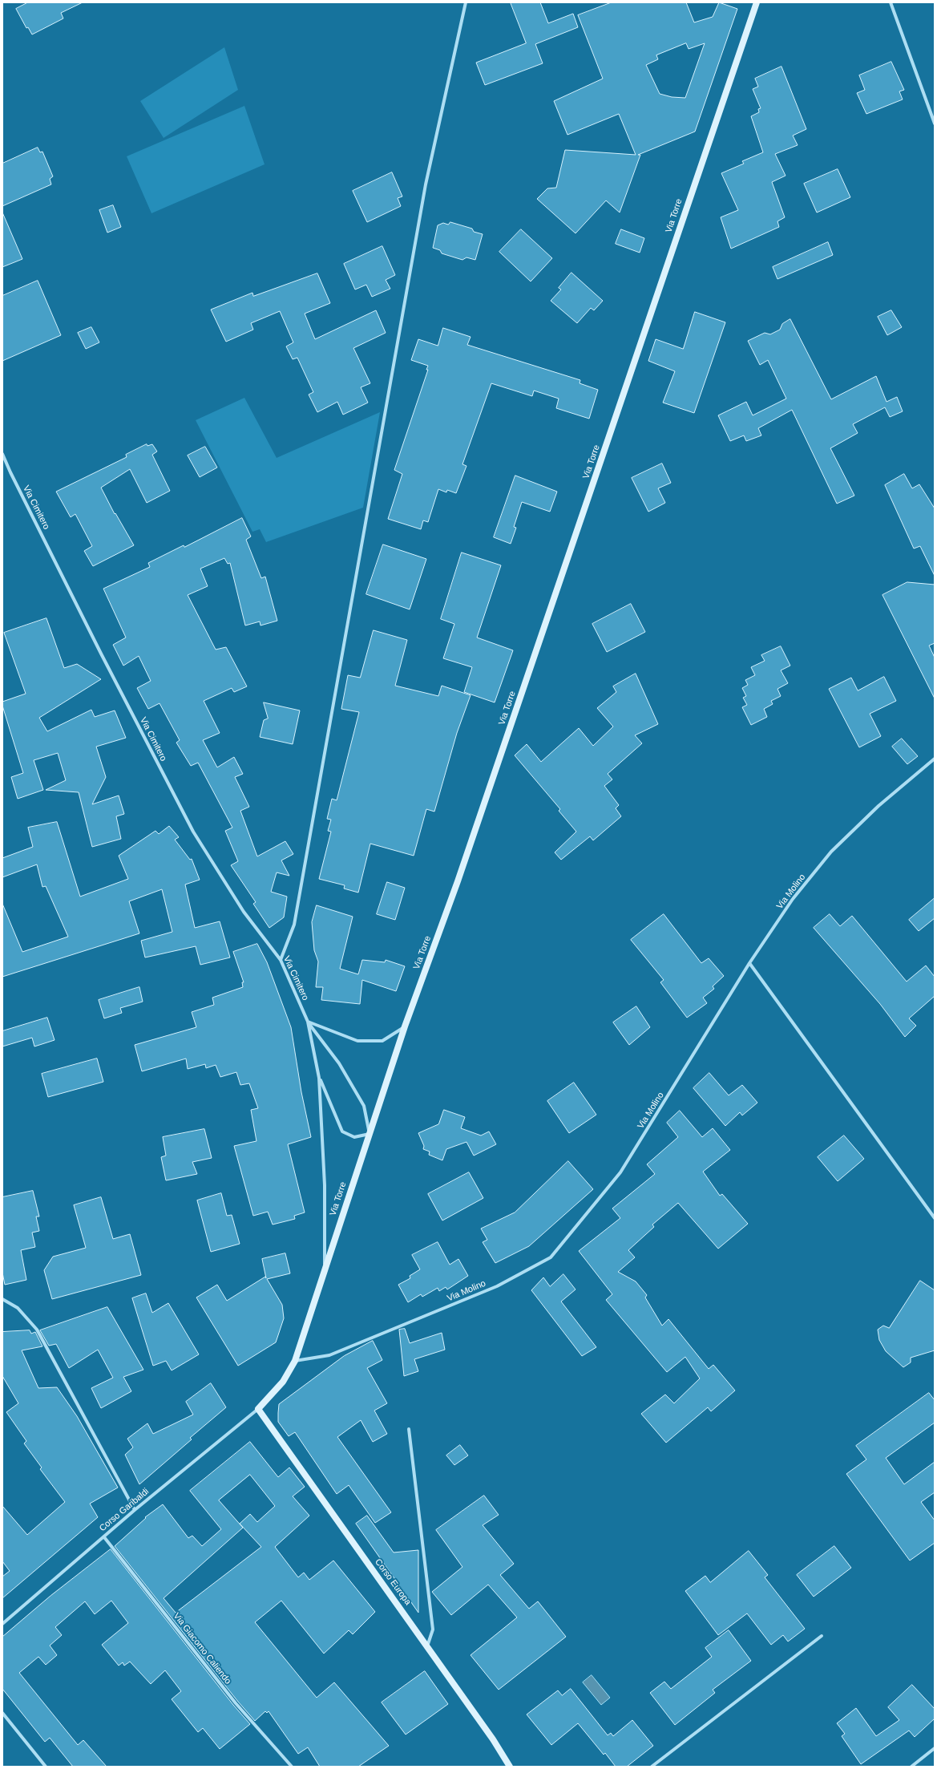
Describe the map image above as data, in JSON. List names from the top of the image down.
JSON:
{
  "streets": {
    "main road": ["Via Torre", "Corso Europa"],
    "street": [
      "Via Cimitero",
      "Via Molino",
      "Corso Garibaldi",
      "Via Giacomo Caliendo"
    ]
  },
  "crossings": [
    ["Via Torre", "Via Cimitero"],
    ["Via Torre", "Via Molino"],
    ["Via Torre", "Corso Garibaldi"],
    ["Via Torre", "Corso Europa"],
    ["Corso Garibaldi", "Corso Europa"],
    ["Corso Garibaldi", "Via Giacomo Caliendo"]
  ]
}
